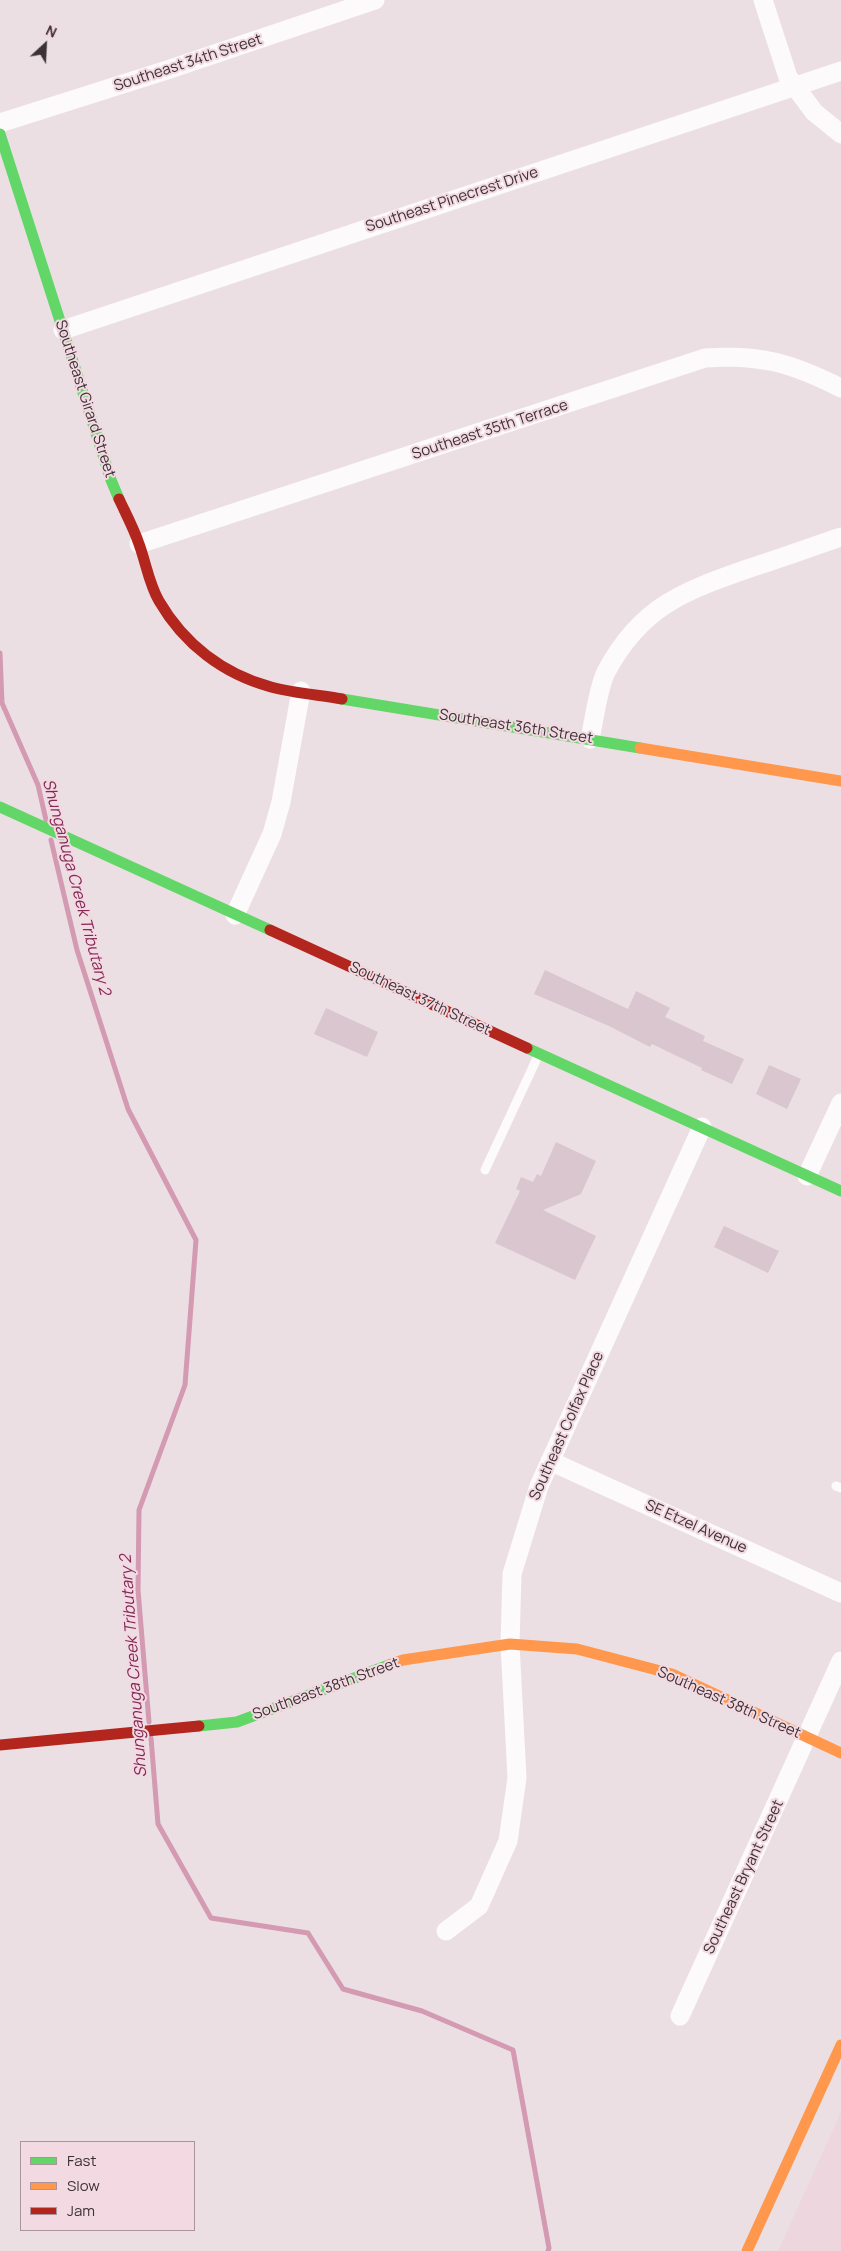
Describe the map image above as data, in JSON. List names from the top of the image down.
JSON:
{
  "streets": {
    "street": [
      "Southeast 34th Street",
      "Southeast Pinecrest Drive",
      "Southeast Girard Street",
      "Southeast 35th Terrace",
      "Southeast 36th Street",
      "Southeast 37th Street",
      "Southeast Colfax Place",
      "SE Etzel Avenue",
      "Southeast 38th Street",
      "Southeast Bryant Street"
    ]
  },
  "crossings": [
    ["Southeast Pinecrest Drive", "Southeast Girard Street"],
    ["Southeast Girard Street", "Southeast 35th Terrace"],
    ["Southeast Girard Street", "Southeast 36th Street"],
    ["Southeast 37th Street", "Southeast Colfax Place"],
    ["Southeast Colfax Place", "SE Etzel Avenue"],
    ["Southeast Colfax Place", "Southeast 38th Street"],
    ["Southeast 38th Street", "Southeast Bryant Street"]
  ],
  "water": ["Shunganuga Creek Tributary 2"],
  "legend": ["Fast", "Slow", "Jam"],
  "north": "top right"
}
